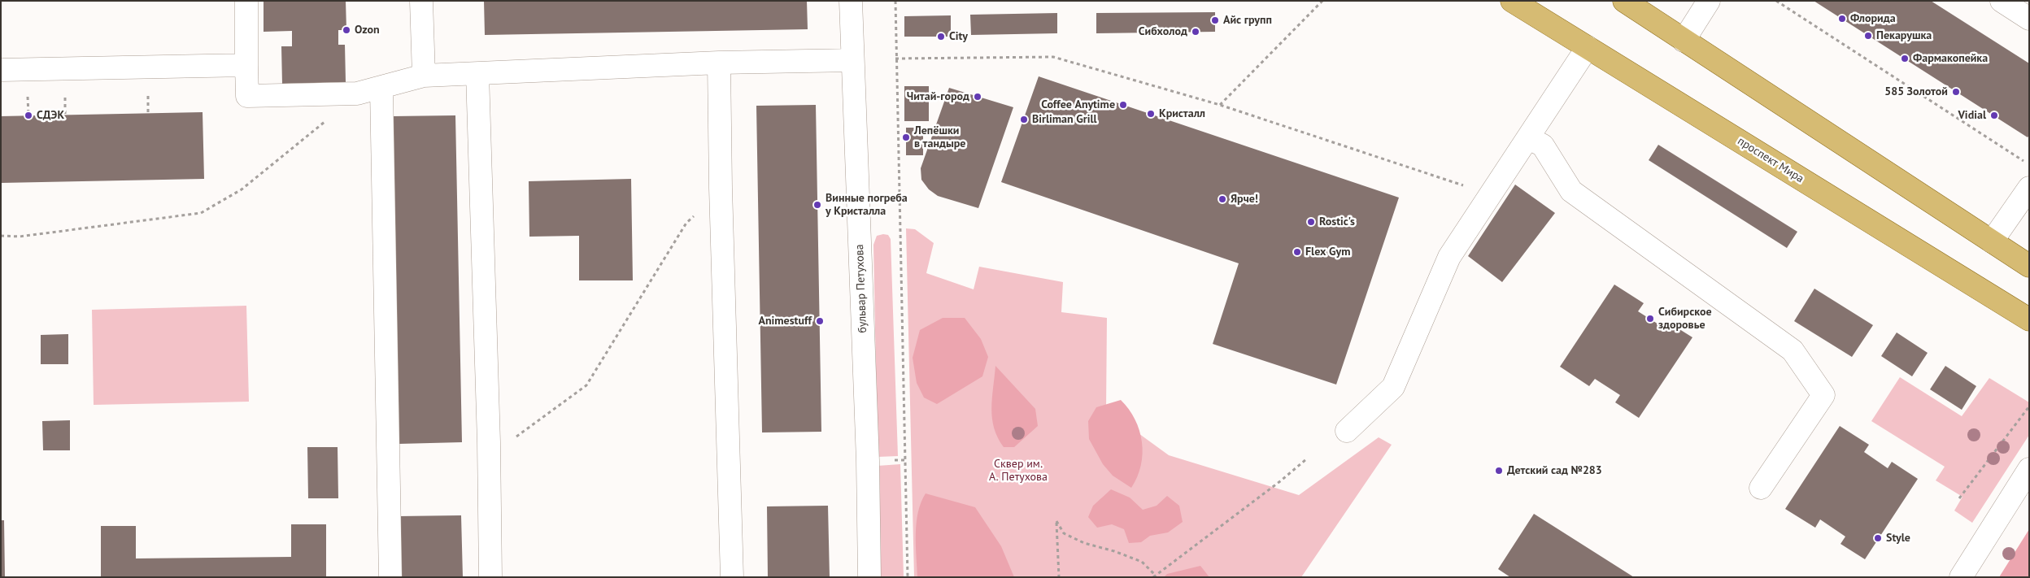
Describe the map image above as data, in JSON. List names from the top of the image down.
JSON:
{
  "streets": {
    "main road": ["проспект Мира"],
    "street": ["бульвар Петухова"]
  },
  "parks": ["Сквер им. А. Петухова"],
  "places": [
    "Флорида",
    "Айс групп",
    "Ozon",
    "Сибхолод",
    "Пекарушка",
    "City",
    "Фармакопейка",
    "585 Золотой",
    "Читай-город",
    "Coffee Anytime",
    "Кристалл",
    "СДЭК",
    "Vidial",
    "Birliman Grill",
    "Лепёшки в тандыре",
    "Ярче!",
    "Винные погреба у Кристалла",
    "Rostic's",
    "Flex Gym",
    "Сибирское здоровье",
    "Animestuff",
    "Детский сад №283",
    "Style"
  ]
}
